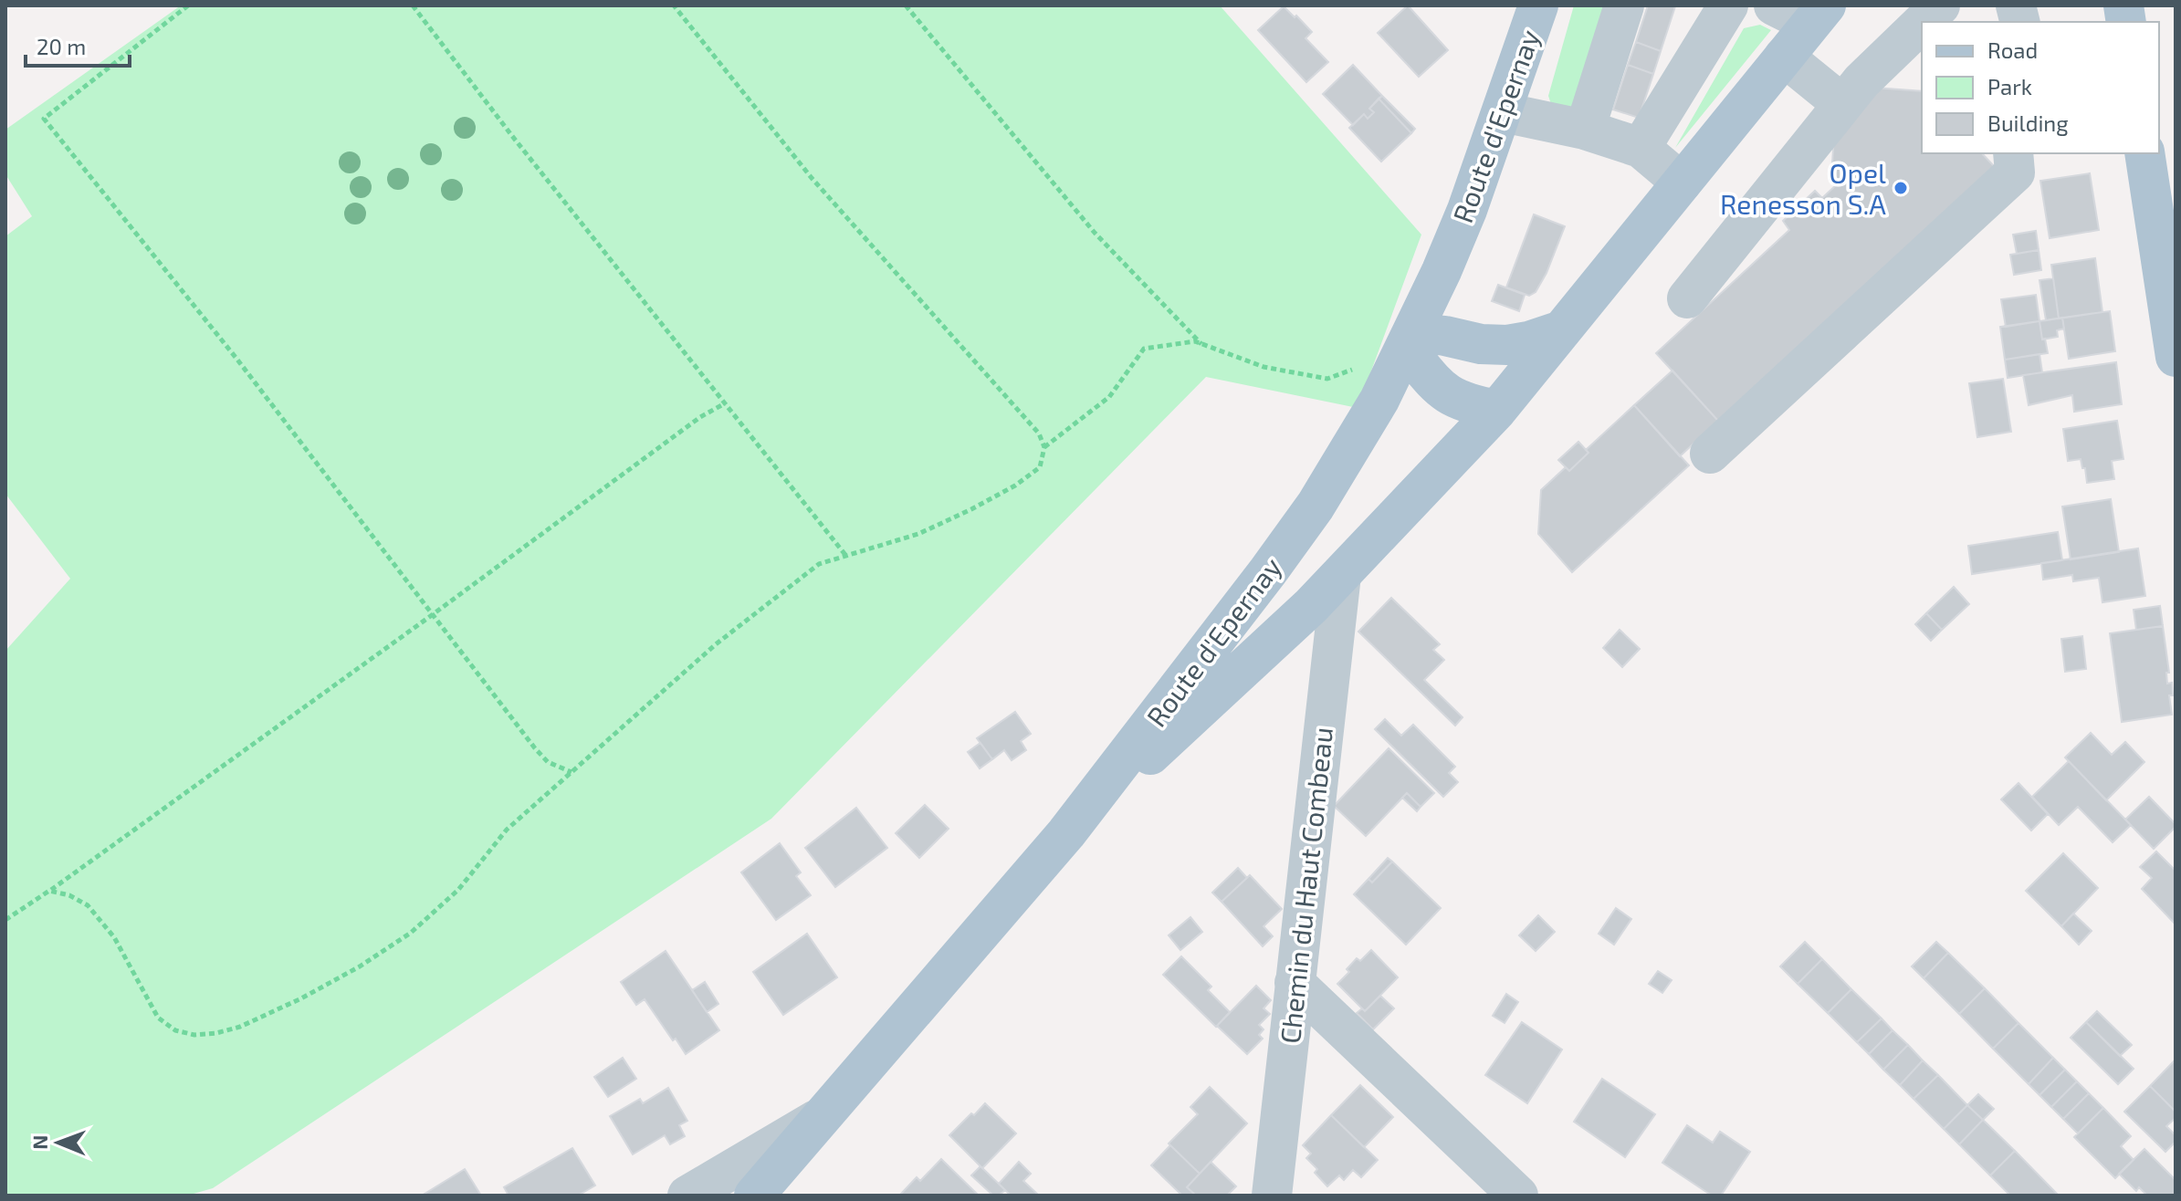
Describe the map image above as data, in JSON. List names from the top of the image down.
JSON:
{
  "streets": {
    "main road": ["Route d'Epernay"],
    "street": ["Chemin du Haut Combeau"]
  },
  "places": ["Opel Renesson S.A"],
  "legend": ["Road", "Park", "Building"],
  "scale_bar": "20 m",
  "north": "left"
}
